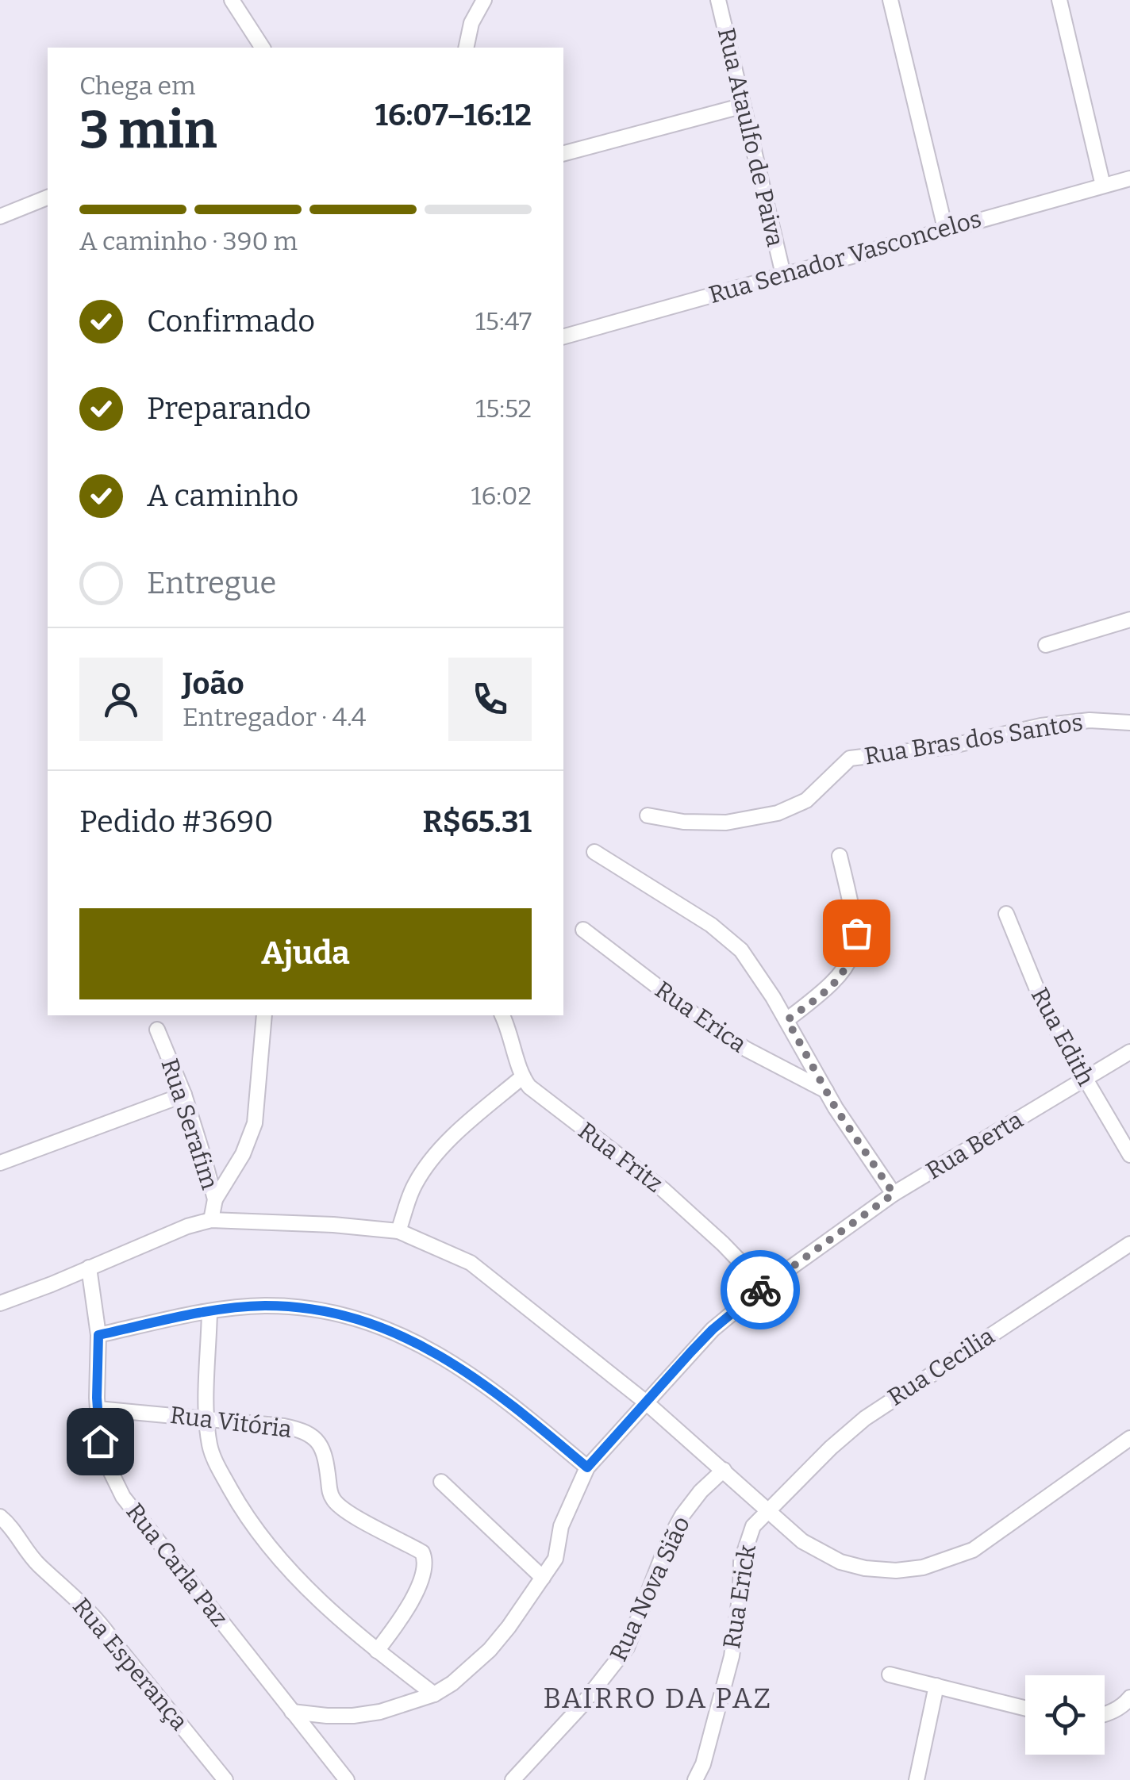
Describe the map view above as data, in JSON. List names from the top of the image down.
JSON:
{
  "streets": {
    "street": [
      "Rua Ataulfo de Paiva",
      "Rua Senador Vasconcelos",
      "Rua Bras dos Santos",
      "Rua Erica",
      "Rua Edith",
      "Rua Serafim",
      "Rua Berta",
      "Rua Fritz",
      "Rua Cecilia",
      "Rua Vitória",
      "Rua Carla Paz",
      "Rua Nova Sião",
      "Rua Erick",
      "Rua Esperança"
    ]
  },
  "crossings": [
    ["Rua Ataulfo de Paiva", "Rua Senador Vasconcelos"],
    ["Rua Edith", "Rua Berta"],
    ["Rua Berta", "Rua Fritz"],
    ["Rua Berta", "Rua Carla Paz"],
    ["Rua Cecilia", "Rua Erick"],
    ["Rua Vitória", "Rua Carla Paz"]
  ],
  "districts": ["BAIRRO DA PAZ"],
  "page": {
    "heading": ["3 min", "Chega em", "16:07–16:12"],
    "panel": [
      "João",
      "Entregador · 4.4",
      "Pedido #3690",
      "R$65.31"
    ],
    "bar": "A caminho · 390 m",
    "list": [
      ["Confirmado", "15:47"],
      ["Preparando", "15:52"],
      ["A caminho", "16:02"],
      "Entregue"
    ],
    "buttons": "Ajuda"
  }
}
